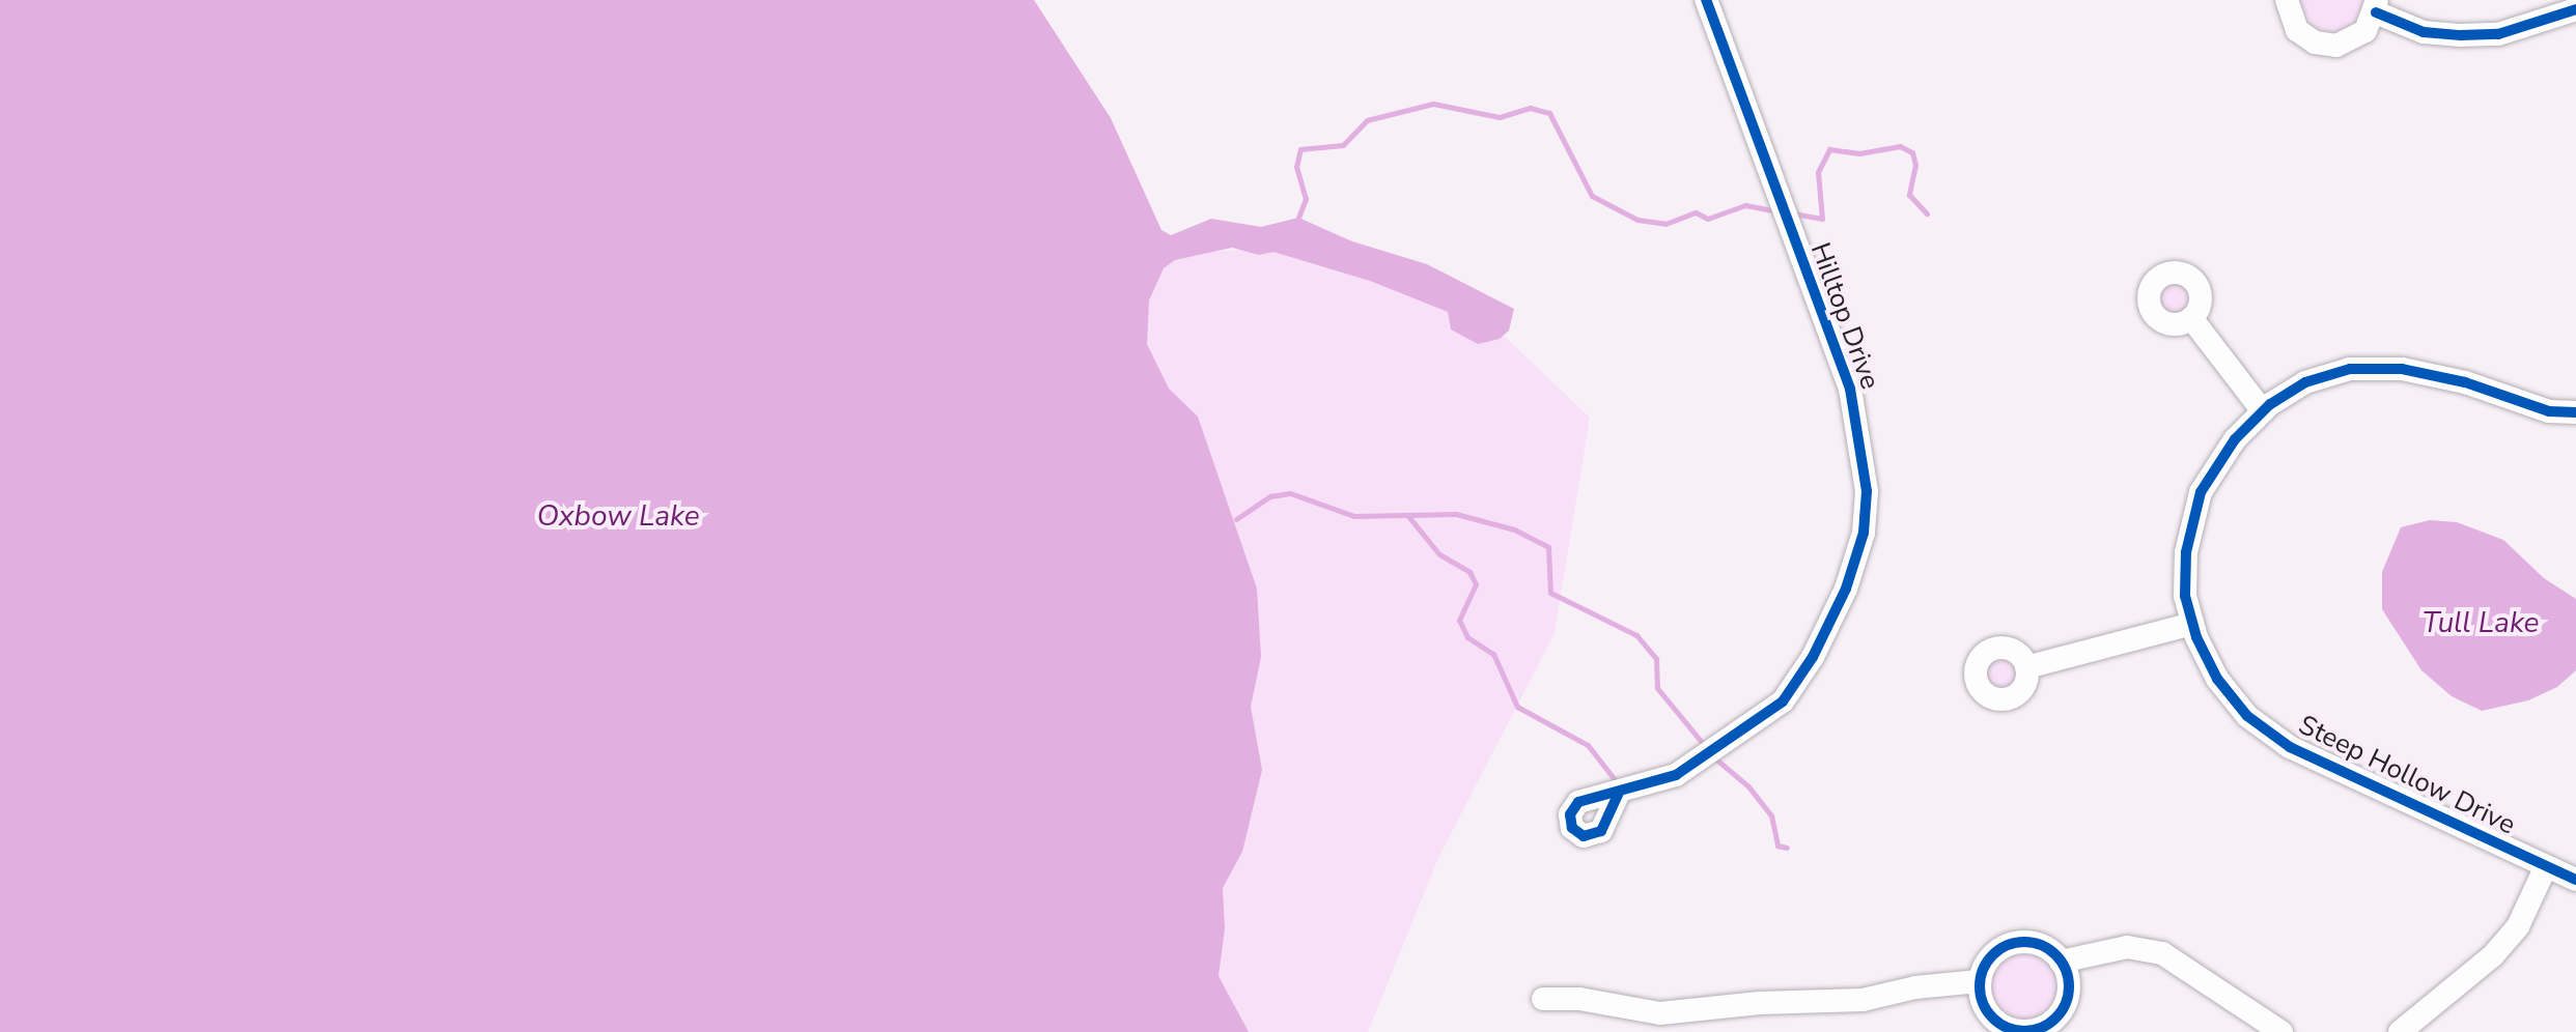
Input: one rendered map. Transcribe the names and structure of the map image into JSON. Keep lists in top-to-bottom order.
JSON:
{
  "streets": {
    "street": ["Hilltop Drive", "Steep Hollow Drive"]
  },
  "water": ["Oxbow Lake", "Tull Lake"]
}
